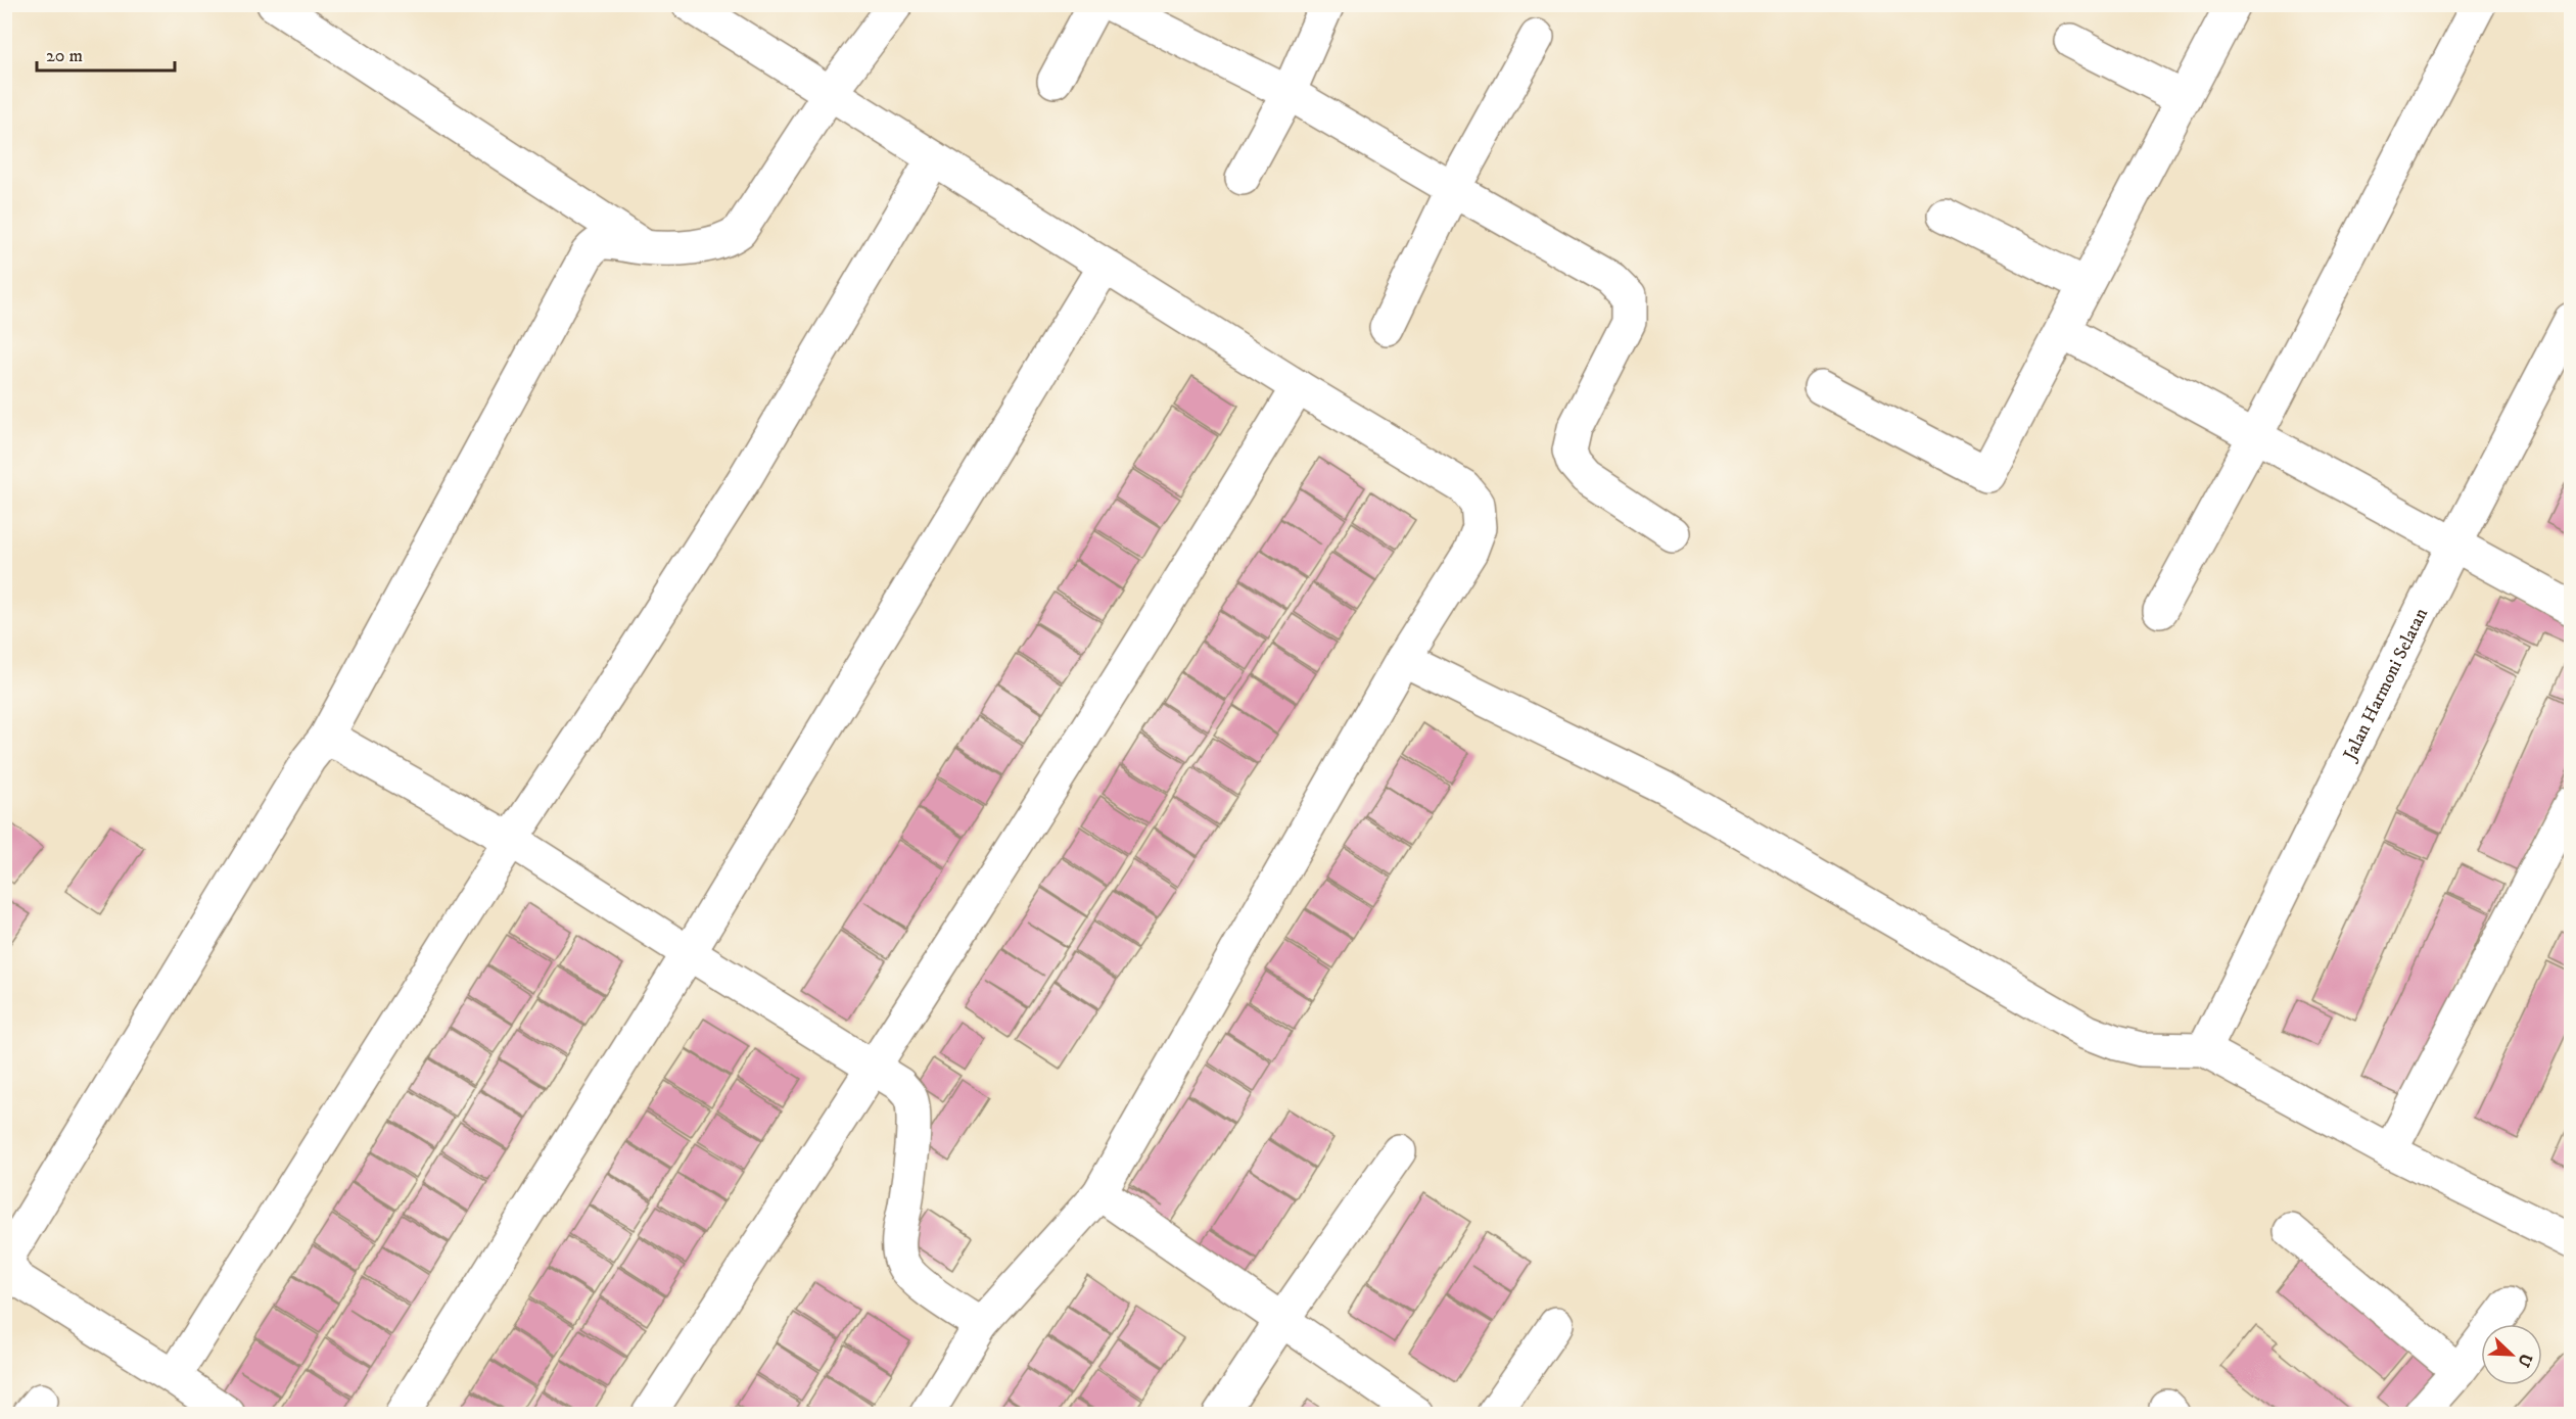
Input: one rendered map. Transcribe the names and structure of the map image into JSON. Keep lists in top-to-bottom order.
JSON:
{
  "streets": {
    "street": ["Jalan Harmoni Selatan"]
  },
  "scale_bar": "20 m",
  "north": "bottom right"
}
